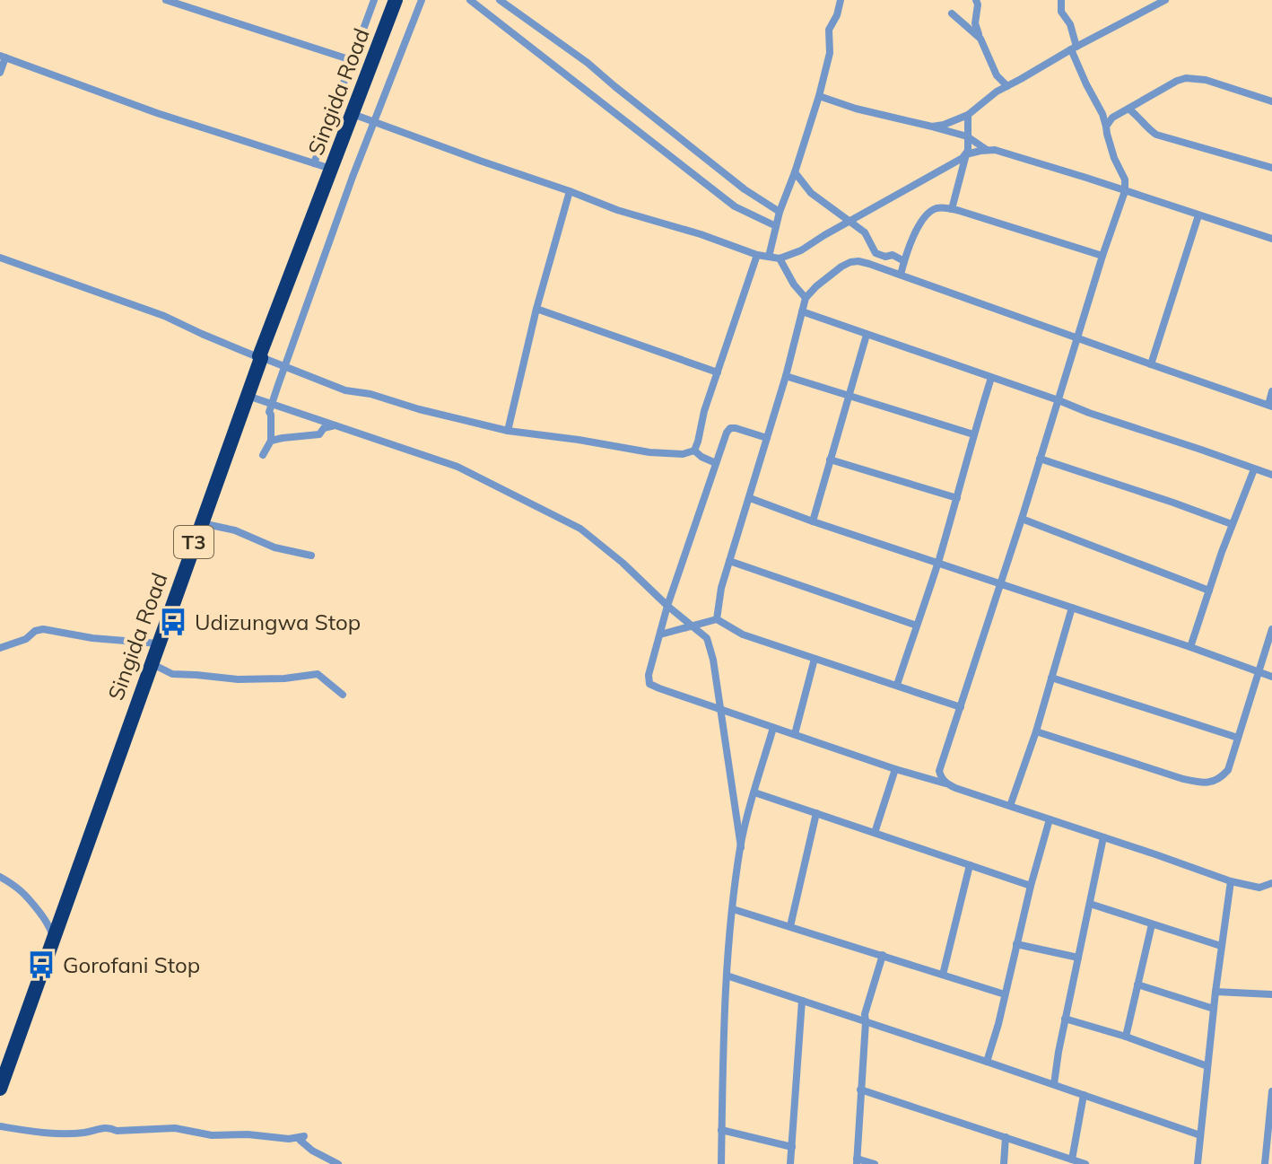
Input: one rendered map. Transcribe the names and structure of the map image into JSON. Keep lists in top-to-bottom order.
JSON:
{
  "streets": {
    "highway": ["Singida Road", "T3"]
  },
  "places": {
    "bus stop": ["Udizungwa Stop", "Gorofani Stop"]
  }
}
